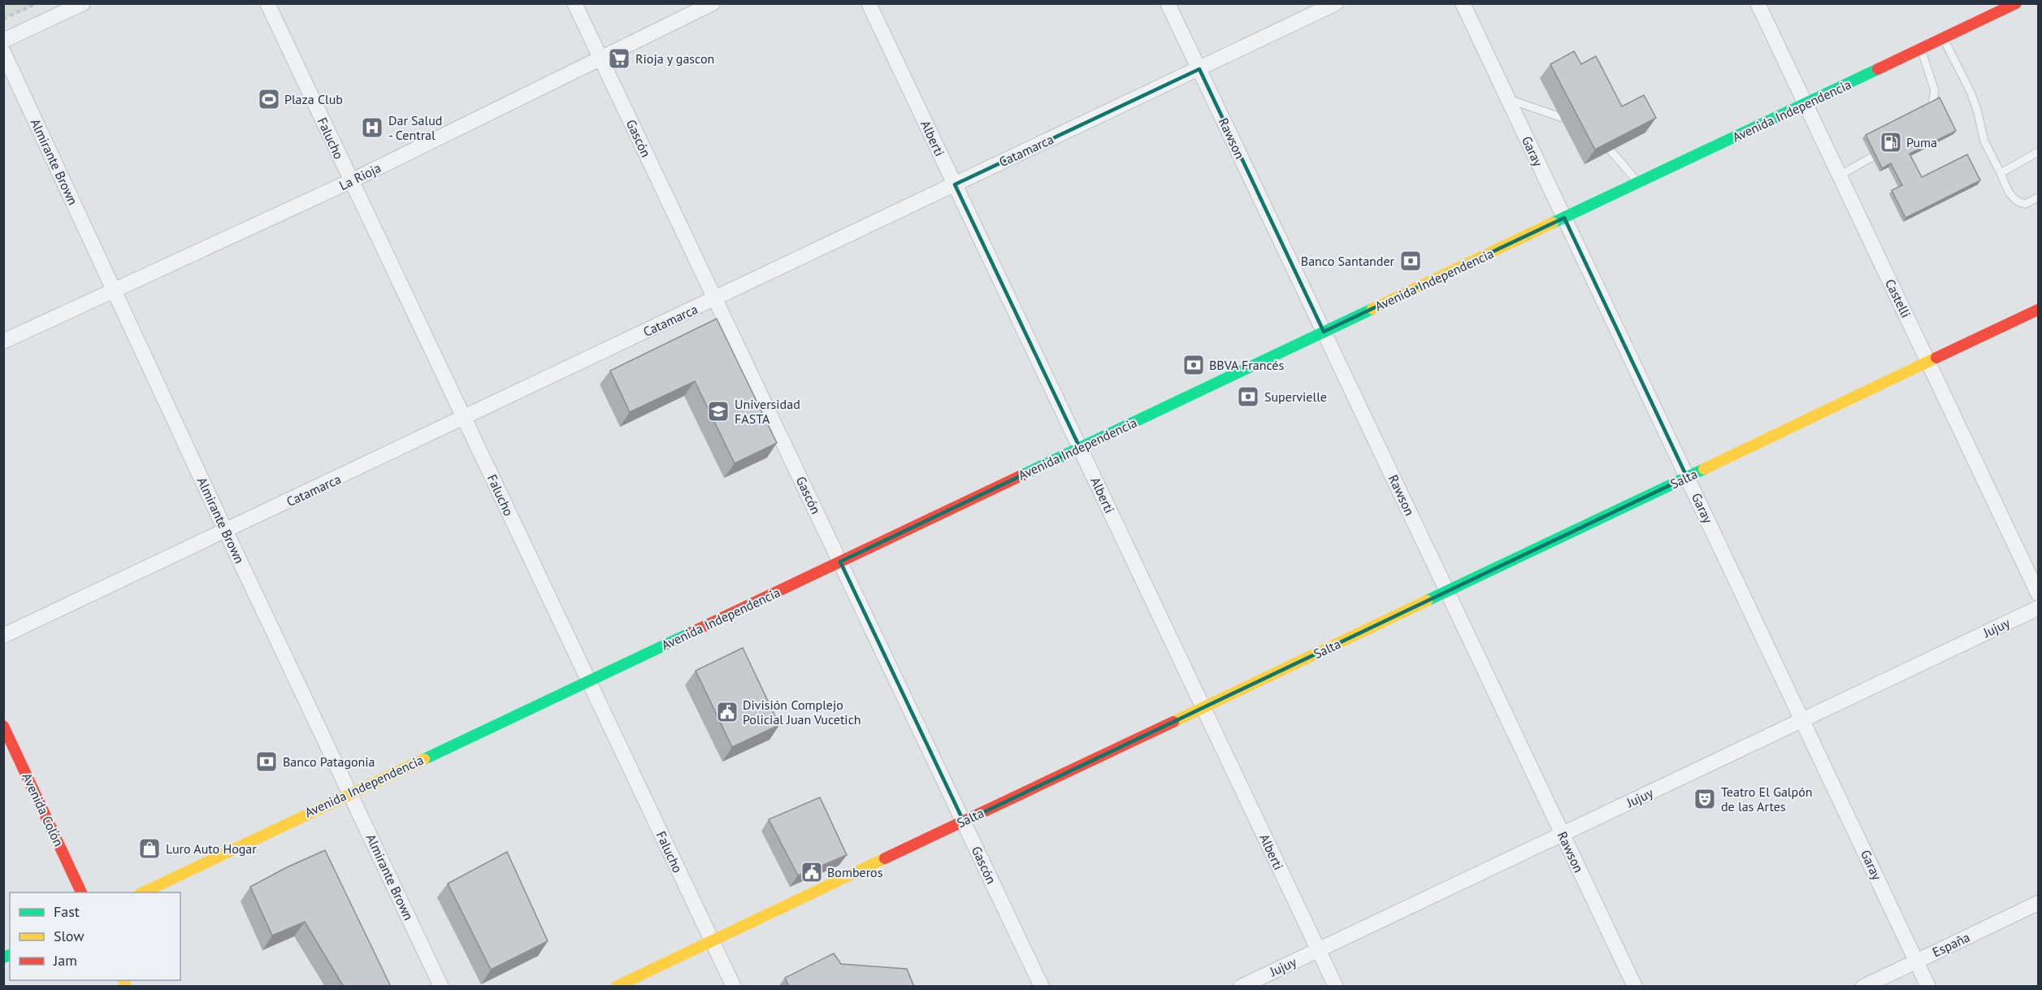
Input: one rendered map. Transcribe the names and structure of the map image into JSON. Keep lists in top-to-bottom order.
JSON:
{
  "streets": {
    "main road": ["Avenida Independencia", "Salta", "Avenida Colón"],
    "street": [
      "Falucho",
      "Gascón",
      "Alberti",
      "Rawson",
      "Catamarca",
      "Garay",
      "Almirante Brown",
      "La Rioja",
      "Castelli",
      "Jujuy",
      "España"
    ]
  },
  "crossings": [
    ["Avenida Independencia", "Falucho"],
    ["Avenida Independencia", "Gascón"],
    ["Avenida Independencia", "Alberti"],
    ["Avenida Independencia", "Rawson"],
    ["Avenida Independencia", "Garay"],
    ["Avenida Independencia", "Almirante Brown"],
    ["Avenida Independencia", "Castelli"],
    ["Falucho", "Catamarca"],
    ["Falucho", "La Rioja"],
    ["Falucho", "Salta"],
    ["Gascón", "Catamarca"],
    ["Gascón", "La Rioja"],
    ["Gascón", "Salta"],
    ["Alberti", "Catamarca"],
    ["Alberti", "Salta"],
    ["Alberti", "Jujuy"],
    ["Rawson", "Catamarca"],
    ["Rawson", "Salta"],
    ["Rawson", "Jujuy"],
    ["Catamarca", "Almirante Brown"],
    ["Garay", "Salta"],
    ["Garay", "Jujuy"],
    ["Garay", "España"],
    ["Almirante Brown", "La Rioja"],
    ["Castelli", "Salta"]
  ],
  "places": {
    "supermarket": ["Rioja y gascon"],
    "sports": ["Plaza Club"],
    "hospital": ["Dar Salud - Central"],
    "fuel station": ["Puma"],
    "bank": [
      "Banco Santander",
      "BBVA Francés",
      "Supervielle",
      "Banco Patagonia"
    ],
    "school or university": ["Universidad FASTA"],
    "public building": ["División Complejo Policial Juan Vucetich", "Bomberos"],
    "theatre": ["Teatro El Galpón de las Artes"],
    "shop": ["Luro Auto Hogar"]
  },
  "legend": ["Fast", "Slow", "Jam"]
}
